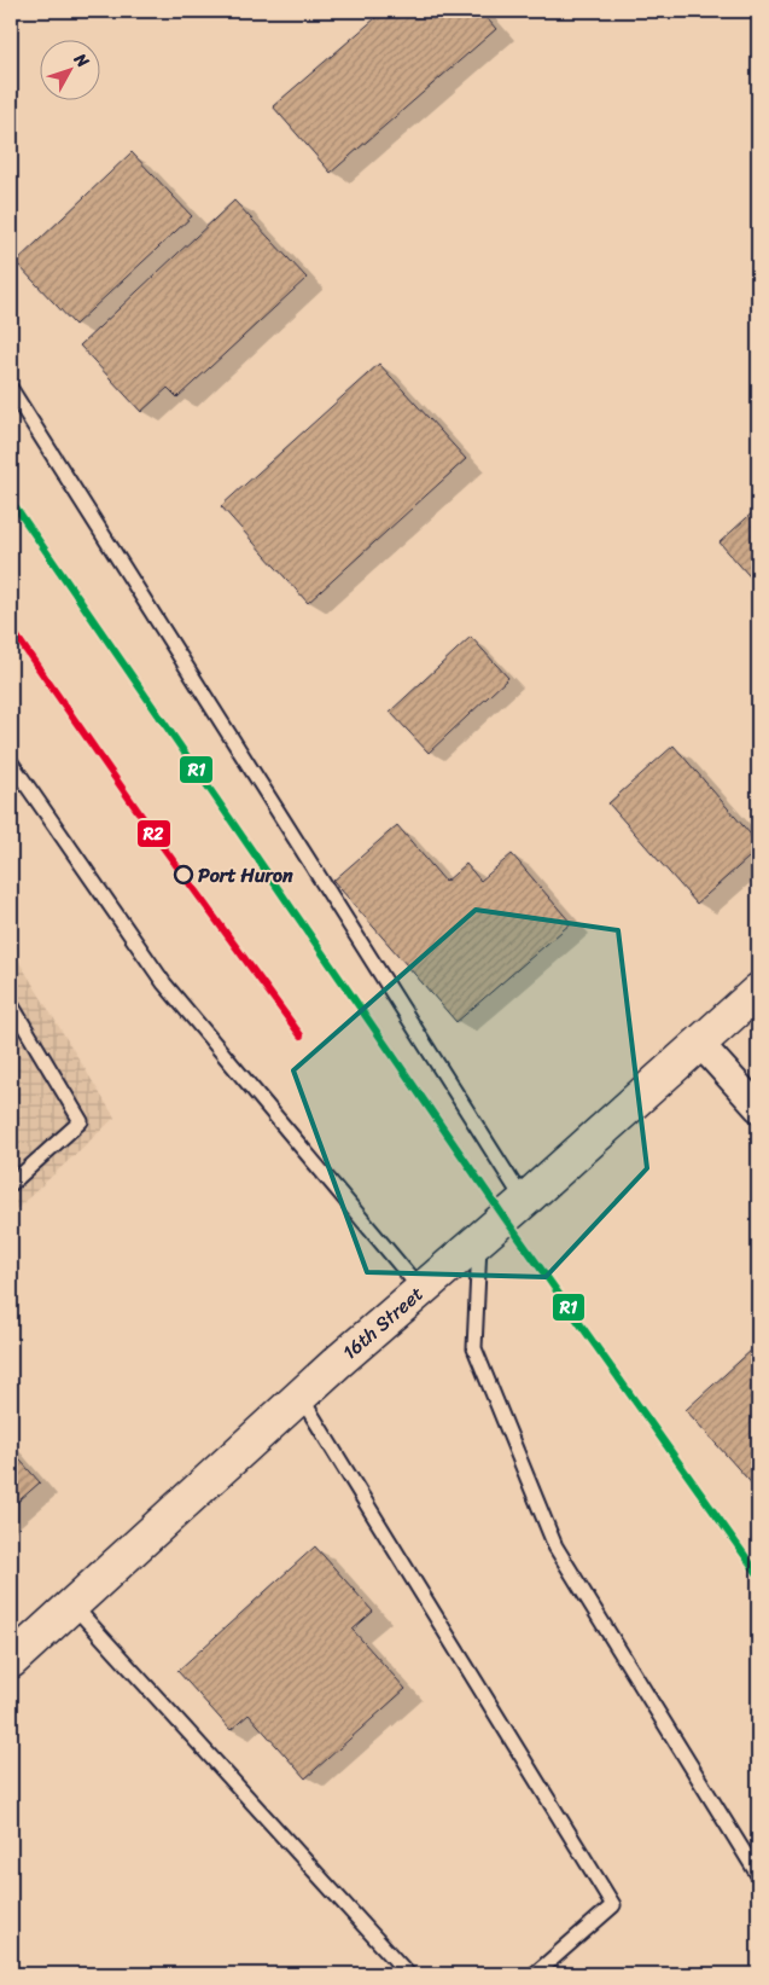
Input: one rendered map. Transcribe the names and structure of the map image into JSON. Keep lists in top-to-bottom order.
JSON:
{
  "streets": {
    "street": ["16th Street"]
  },
  "places": ["Port Huron"],
  "lines": ["transit line R1", "transit line R2"],
  "north": "top right"
}
